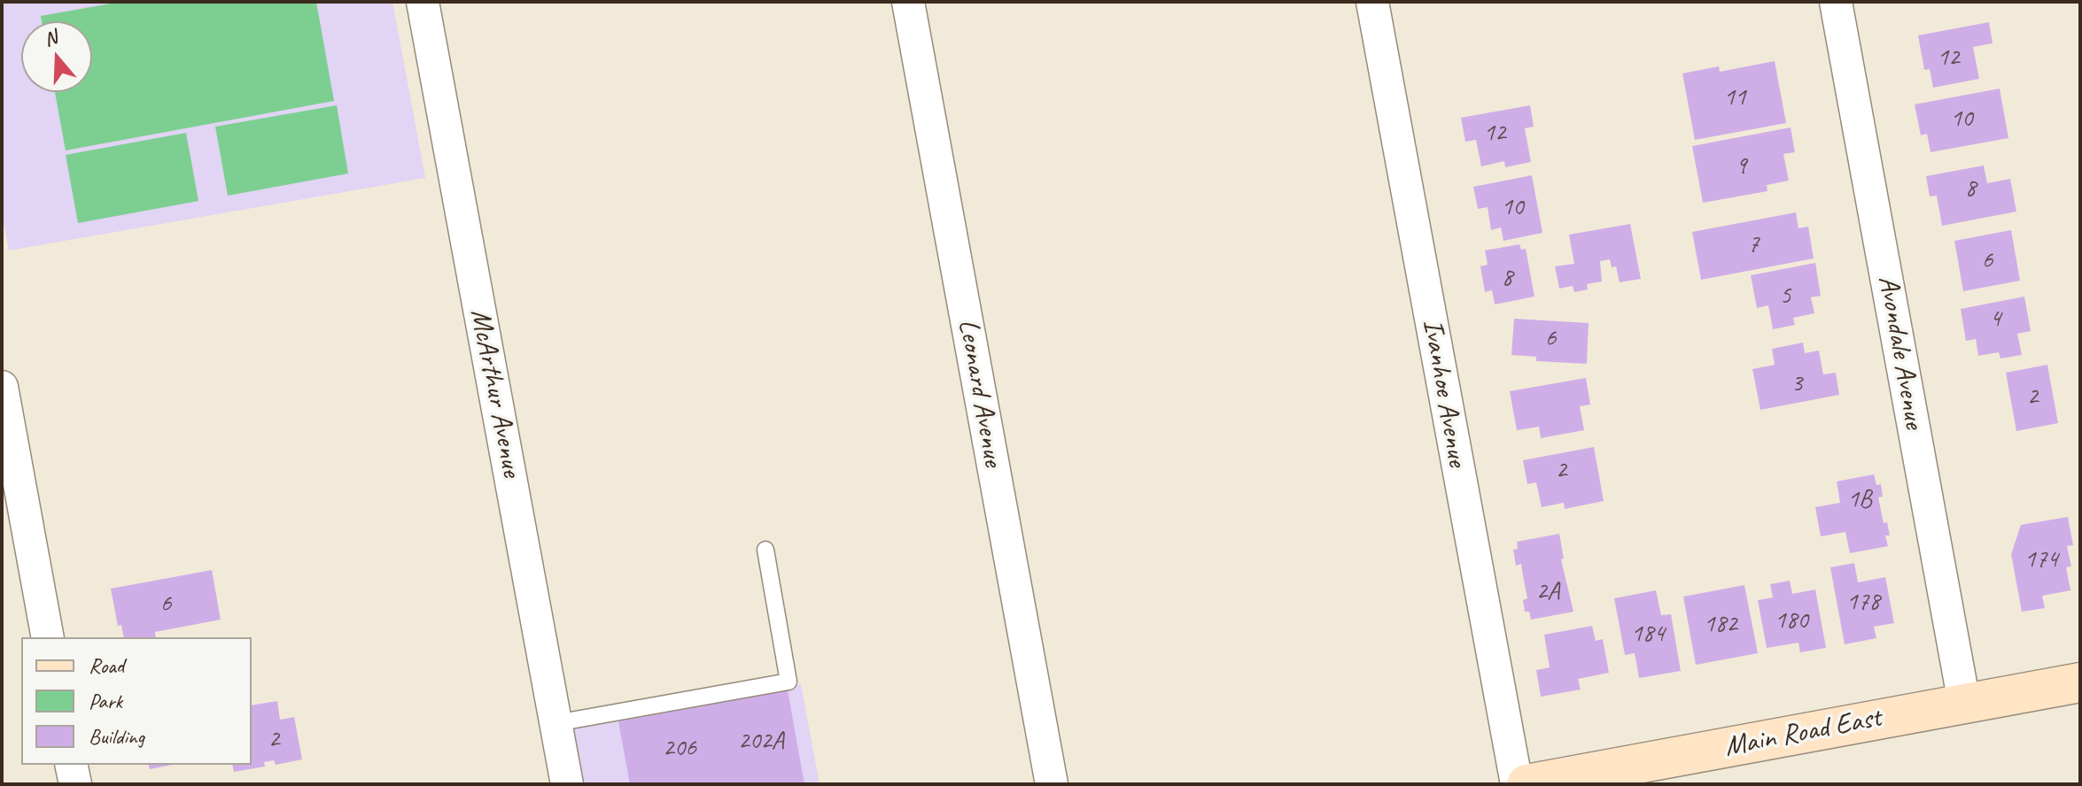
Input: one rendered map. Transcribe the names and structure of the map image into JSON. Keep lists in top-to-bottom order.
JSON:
{
  "streets": {
    "main road": ["Main Road East"],
    "street": [
      "Avondale Avenue",
      "McArthur Avenue",
      "Leonard Avenue",
      "Ivanhoe Avenue"
    ]
  },
  "crossings": [
    ["Avondale Avenue", "Main Road East"]
  ],
  "house_numbers": [
    "12",
    "11",
    "10",
    "12",
    "9",
    "8",
    "10",
    "7",
    "6",
    "8",
    "5",
    "4",
    "6",
    "3",
    "2",
    "2",
    "1B",
    "174",
    "2A",
    "178",
    "6",
    "180",
    "182",
    "184",
    "2",
    "202A",
    "206"
  ],
  "legend": ["Road", "Park", "Building"],
  "north": "top"
}
